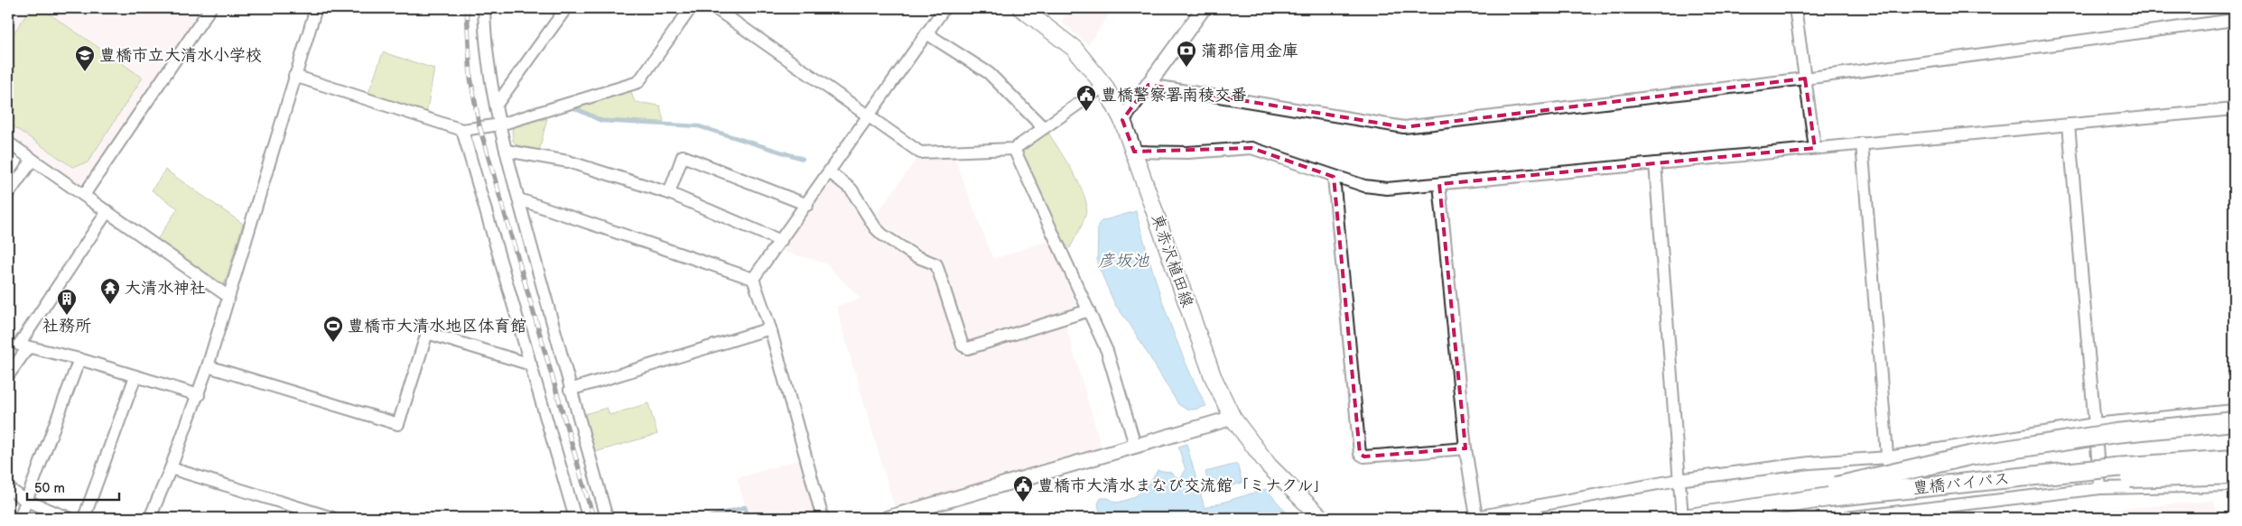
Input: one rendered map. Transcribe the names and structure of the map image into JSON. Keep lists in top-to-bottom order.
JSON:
{
  "streets": {
    "highway": ["豊橋バイパス"],
    "main road": ["東赤沢植田線"]
  },
  "water": ["彦坂池"],
  "places": {
    "bank": ["蒲郡信用金庫"],
    "school or university": ["豊橋市立大清水小学校"],
    "public building": ["豊橋警察署南稜交番", "豊橋市大清水まなび交流館「ミナクル」"],
    "temple": ["大清水神社"],
    "building": ["社務所"],
    "sports": ["豊橋市大清水地区体育館"]
  },
  "scale_bar": "50 m"
}
